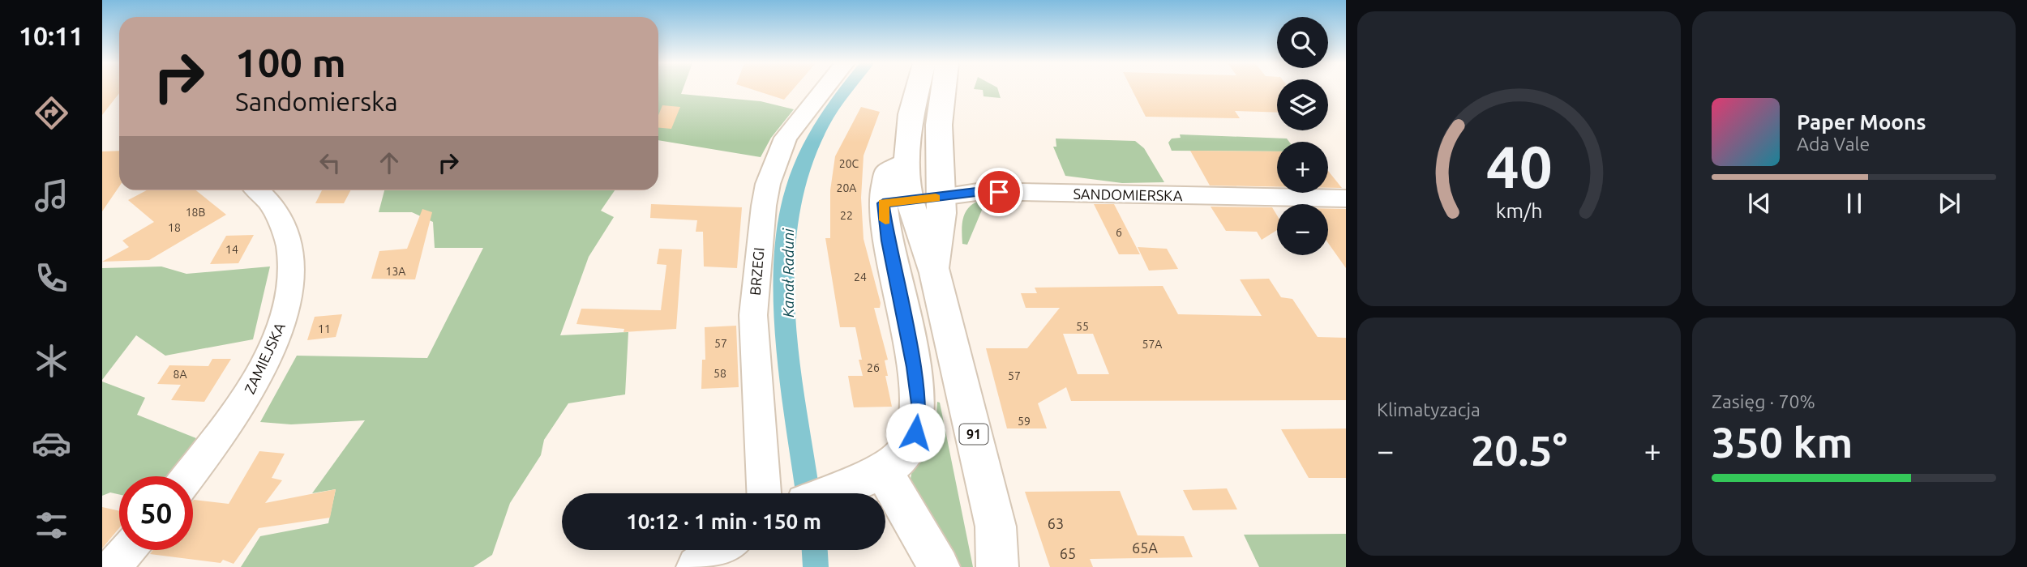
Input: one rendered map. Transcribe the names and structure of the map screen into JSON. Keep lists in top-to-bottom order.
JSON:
{
  "streets": {
    "main road": ["91"],
    "street": ["SANDOMIERSKA", "BRZEGI", "ZAMIEJSKA"]
  },
  "water": ["Kanał Raduni"],
  "house_numbers": [
    "20C",
    "20A",
    "18B",
    "22",
    "18",
    "6",
    "14",
    "13A",
    "24",
    "55",
    "11",
    "57",
    "57A",
    "26",
    "58",
    "8A",
    "57",
    "59",
    "63",
    "65A",
    "65"
  ],
  "page": {
    "tabs": "10:11",
    "map_buttons": ["+", "−"],
    "turn": ["100 m", "Sandomierska"],
    "song": ["Paper Moons", "Ada Vale"],
    "tile": [
      "Klimatyzacja",
      ["Zasięg · 70%", "350 km"]
    ],
    "heat": ["−", "20.5°", "+"],
    "limit": "50",
    "trip": "10:12 · 1 min · 150 m",
    "gauge": ["40", "km/h"]
  }
}
